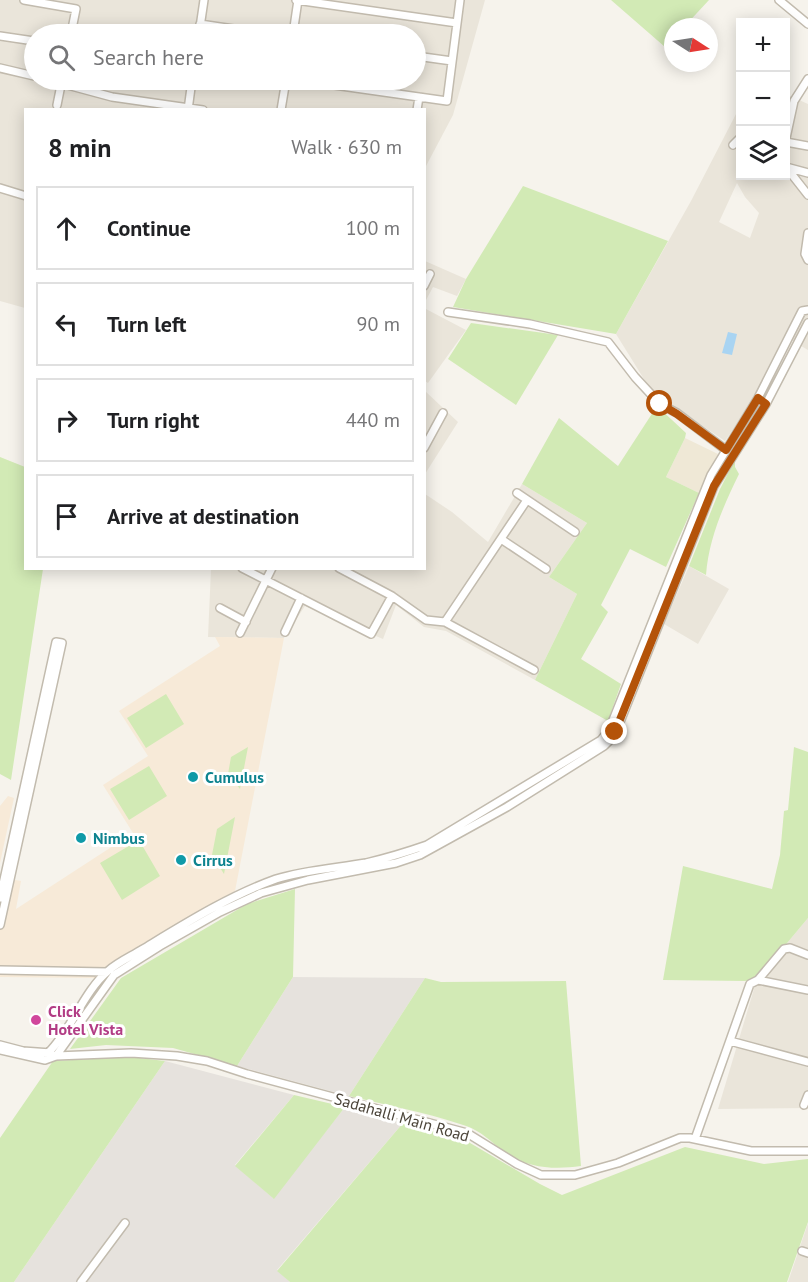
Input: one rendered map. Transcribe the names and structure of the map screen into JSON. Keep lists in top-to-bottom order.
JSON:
{
  "streets": {
    "street": ["Sadahalli Main Road"]
  },
  "places": [
    "Cumulus",
    "Nimbus",
    "Cirrus",
    "Click Hotel Vista"
  ],
  "north": "right",
  "page": {
    "map_buttons": ["+", "−"],
    "search": "Search here",
    "heading": ["8 min", "Walk · 630 m"],
    "list": [
      ["Continue", "100 m"],
      ["Turn left", "90 m"],
      ["Turn right", "440 m"],
      "Arrive at destination"
    ]
  }
}
